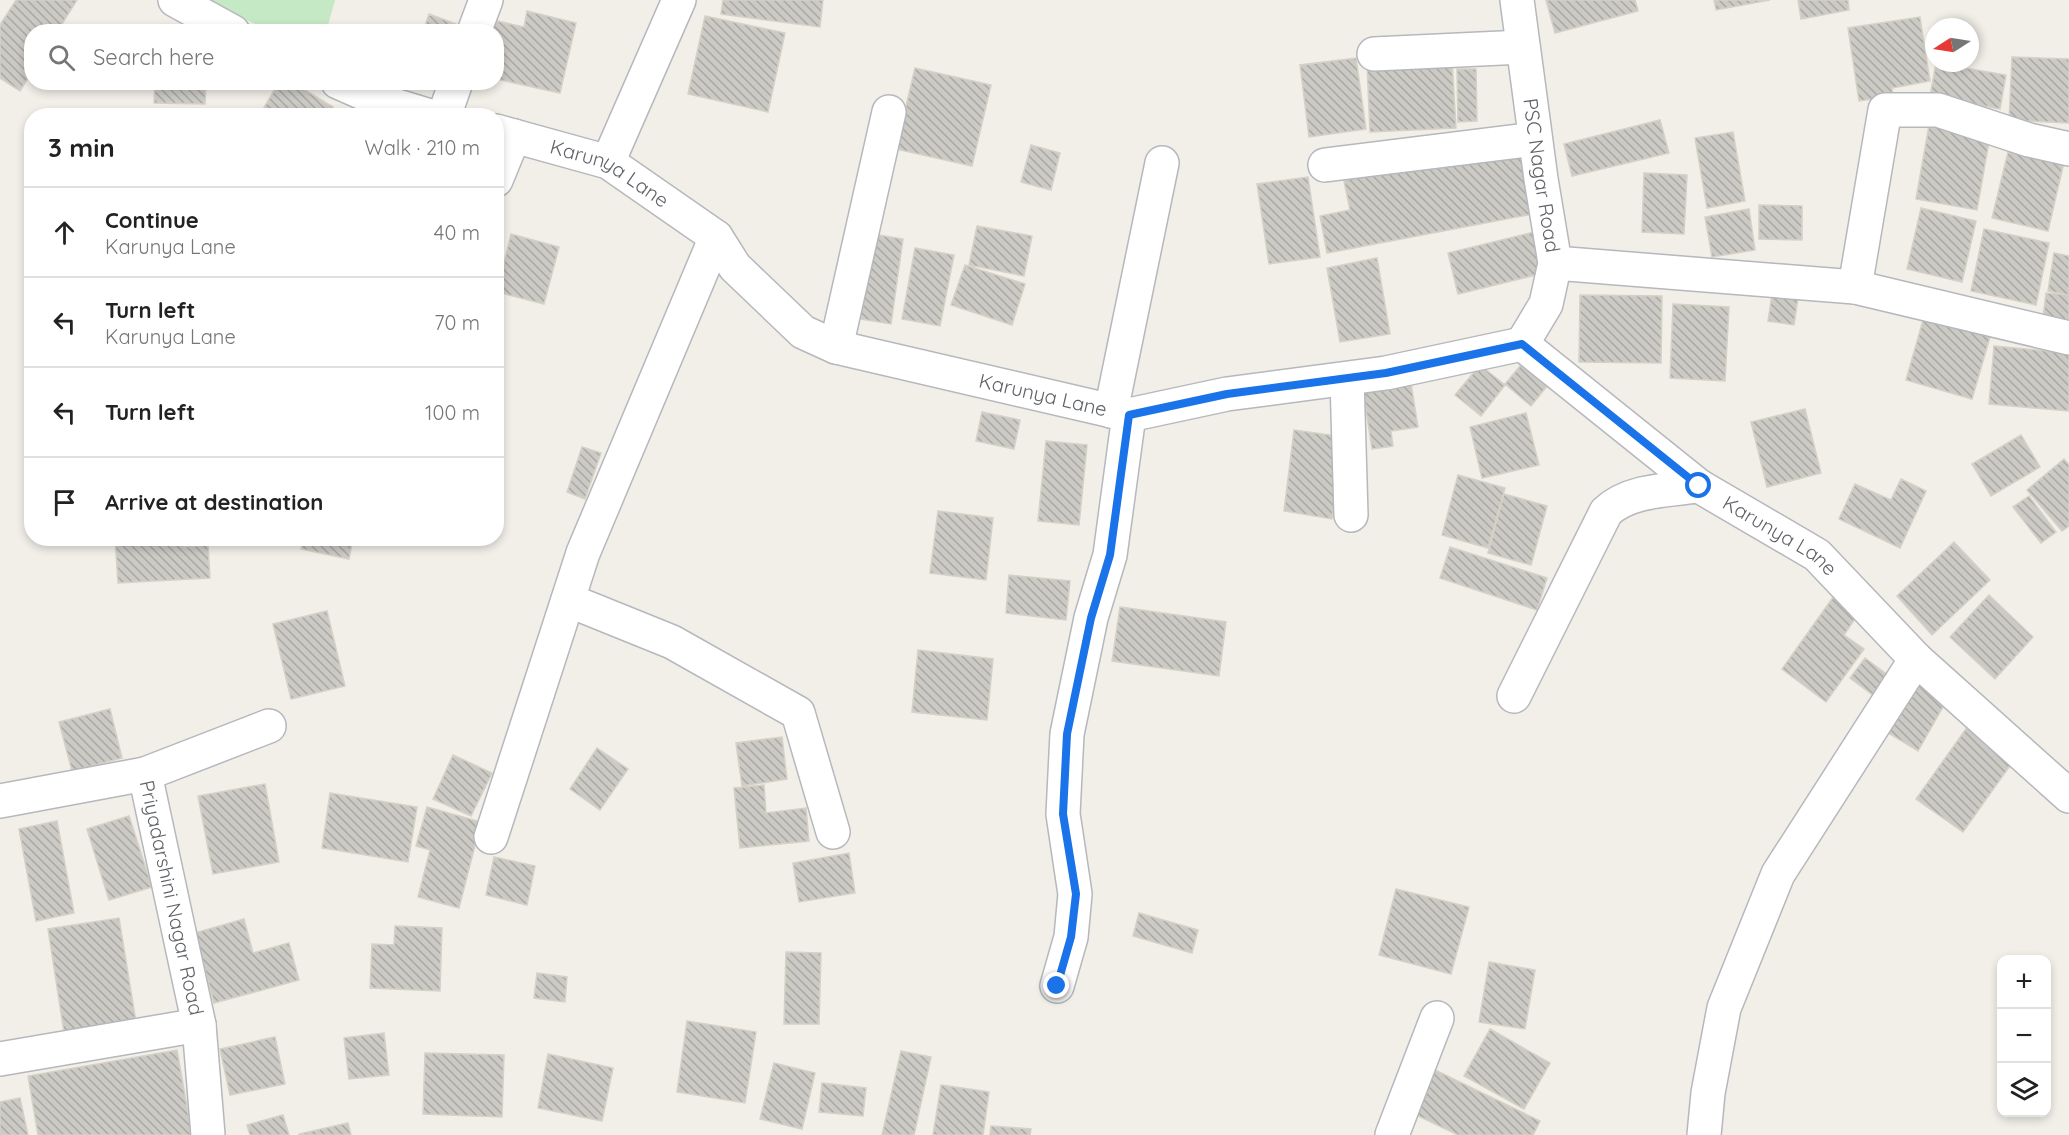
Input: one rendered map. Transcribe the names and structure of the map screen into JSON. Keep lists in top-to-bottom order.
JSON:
{
  "streets": {
    "street": ["Karunya Lane", "PSC Nagar Road", "Priyadarshini Nagar Road"]
  },
  "crossings": [
    ["Karunya Lane", "PSC Nagar Road"]
  ],
  "north": "left",
  "page": {
    "search": "Search here",
    "heading": ["3 min", "Walk · 210 m"],
    "list": [
      ["Continue", "Karunya Lane", "40 m"],
      ["Turn left", "Karunya Lane", "70 m"],
      ["Turn left", "100 m"],
      "Arrive at destination"
    ],
    "map_buttons": ["+", "−"]
  }
}
